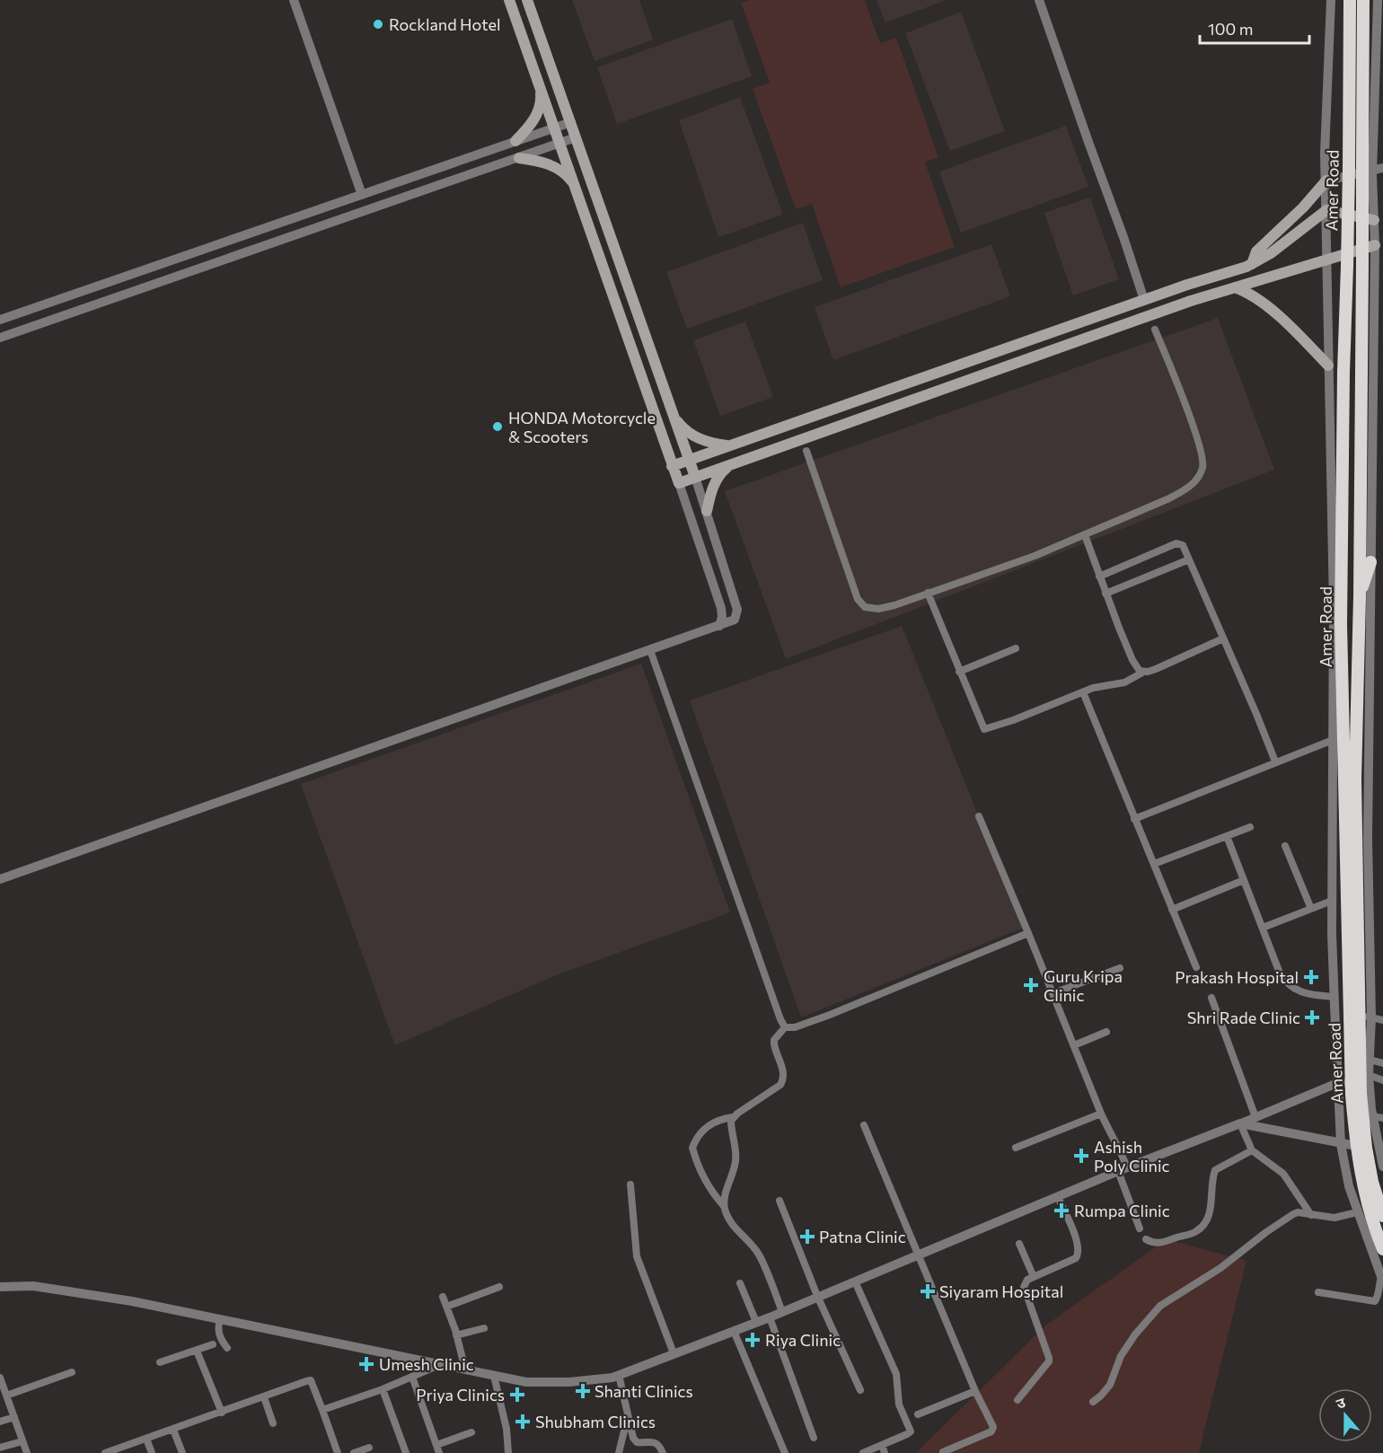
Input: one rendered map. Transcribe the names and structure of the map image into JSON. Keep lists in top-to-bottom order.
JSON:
{
  "streets": {
    "highway": ["Amer Road"]
  },
  "places": {
    "other": ["Rockland Hotel", "HONDA Motorcycle & Scooters"],
    "health": [
      "Prakash Hospital",
      "Guru Kripa Clinic",
      "Shri Rade Clinic",
      "Ashish Poly Clinic",
      "Rumpa Clinic",
      "Patna Clinic",
      "Siyaram Hospital",
      "Riya Clinic",
      "Umesh Clinic",
      "Shanti Clinics",
      "Priya Clinics",
      "Shubham Clinics"
    ]
  },
  "scale_bar": "100 m",
  "north": "top"
}
